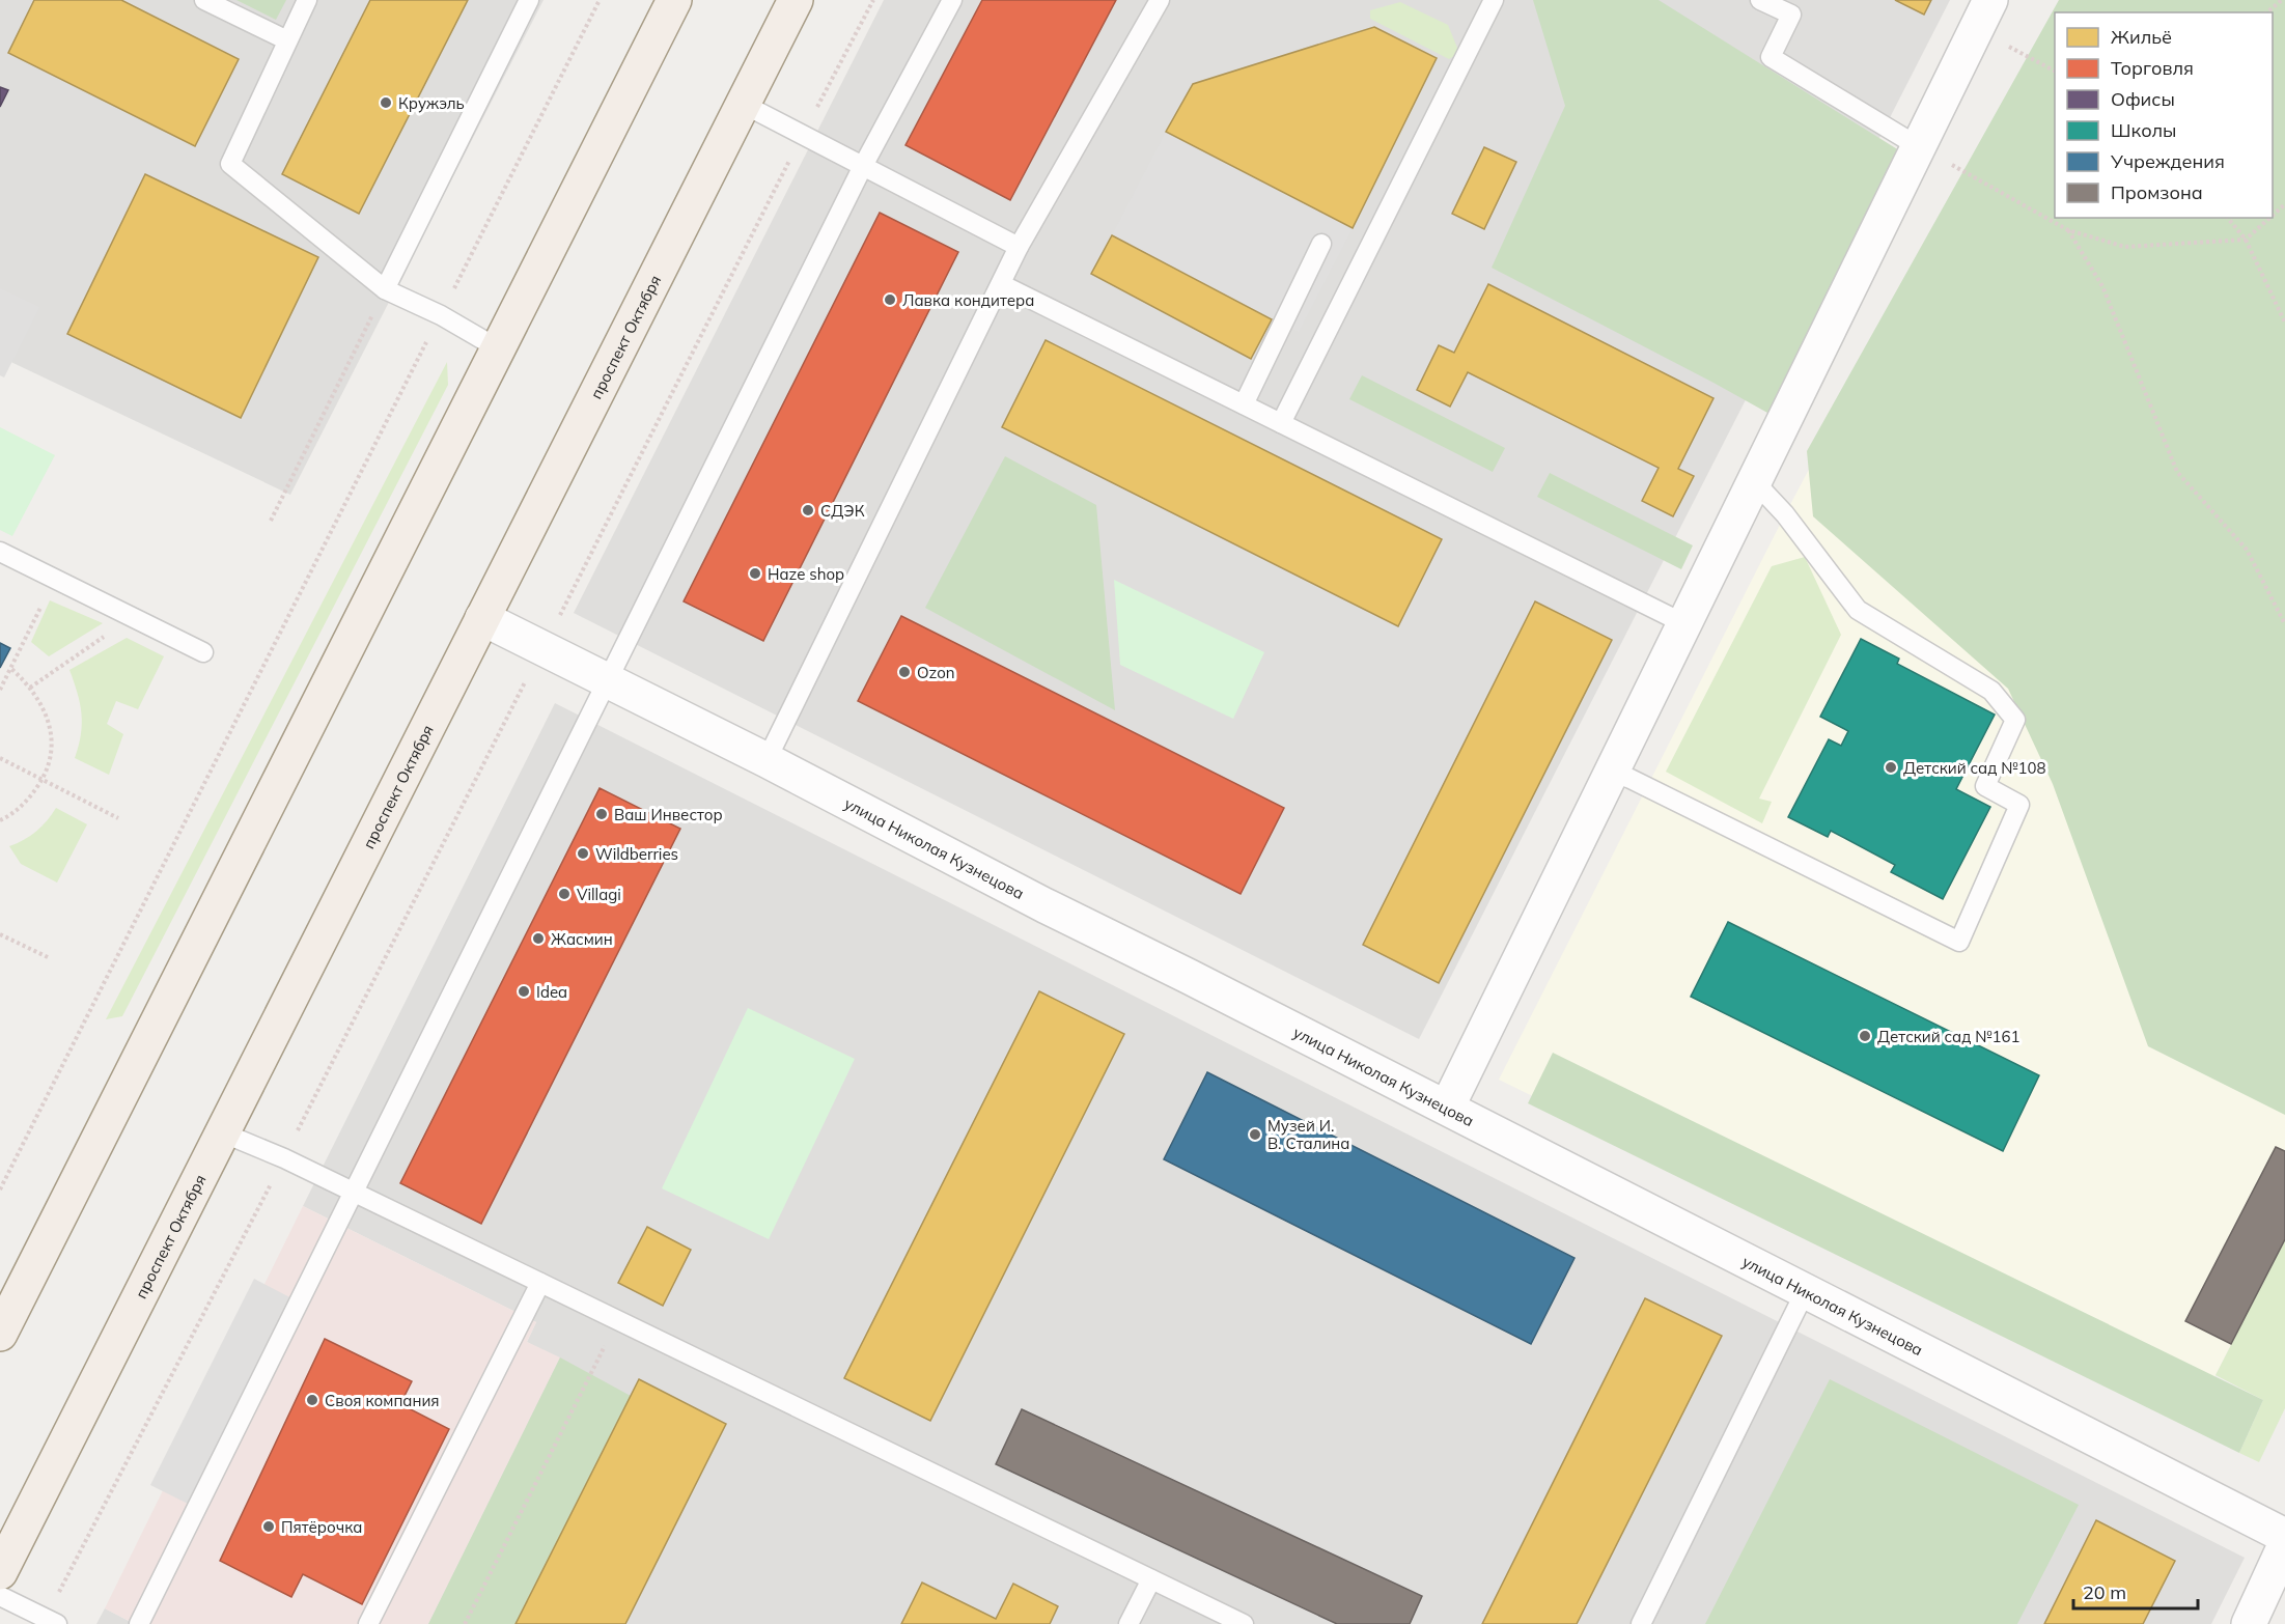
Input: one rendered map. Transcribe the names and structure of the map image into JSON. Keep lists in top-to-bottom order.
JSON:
{
  "streets": {
    "main road": ["проспект Октября"],
    "street": ["улица Николая Кузнецова"]
  },
  "crossings": [
    ["проспект Октября", "улица Николая Кузнецова"]
  ],
  "places": [
    "Кружэль",
    "Лавка кондитера",
    "СДЭК",
    "Haze shop",
    "Ozon",
    "Детский сад №108",
    "Ваш Инвестор",
    "Wildberries",
    "Villagi",
    "Жасмин",
    "Idea",
    "Детский сад №161",
    "Музей И. В. Сталина",
    "Своя компания",
    "Пятёрочка"
  ],
  "legend": [
    "Жильё",
    "Торговля",
    "Офисы",
    "Школы",
    "Учреждения",
    "Промзона"
  ],
  "scale_bar": "20 m"
}
